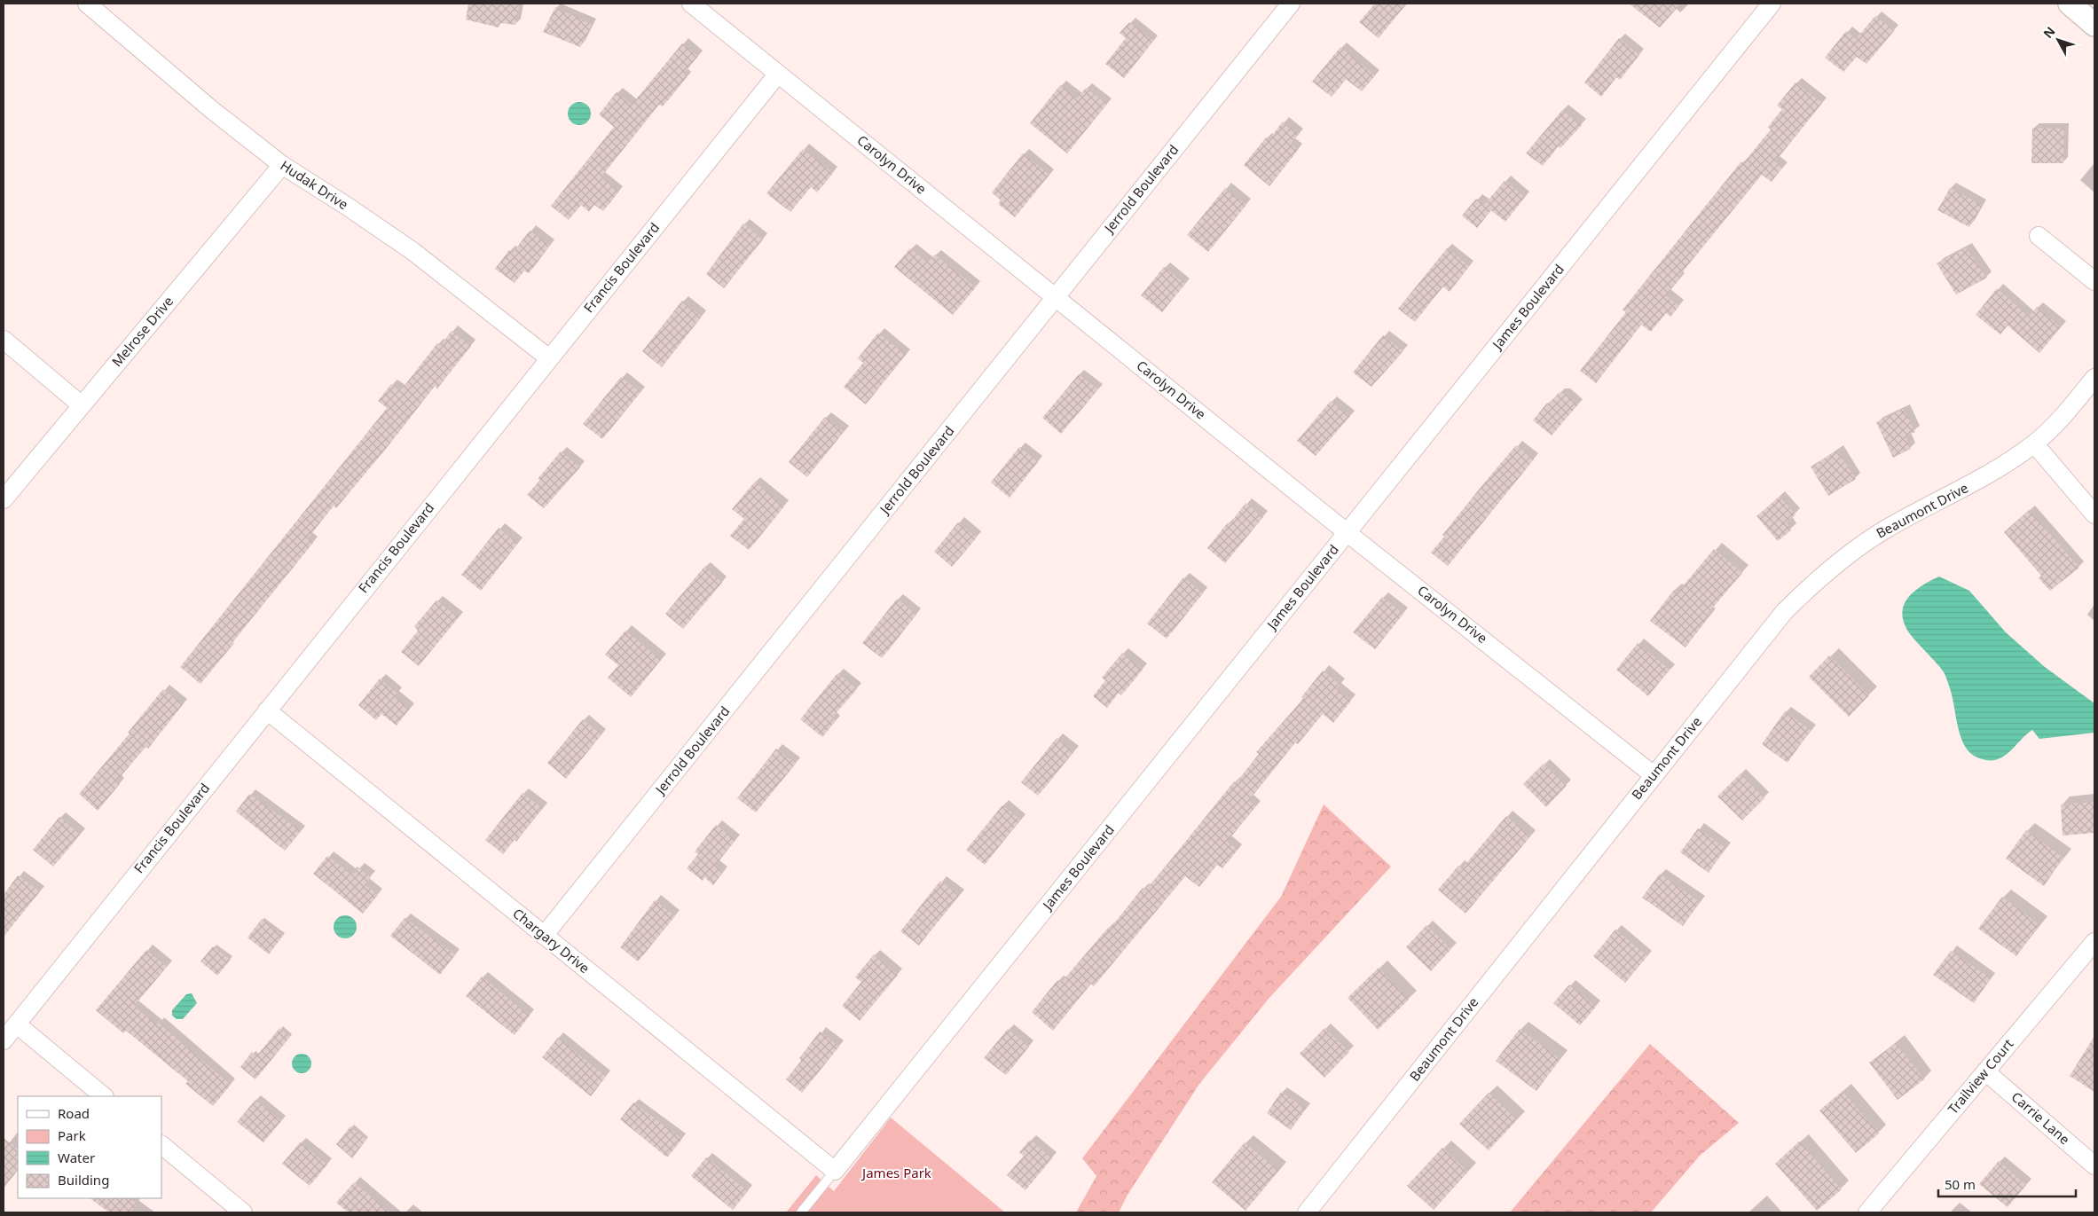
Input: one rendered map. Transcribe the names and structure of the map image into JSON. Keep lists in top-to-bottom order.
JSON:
{
  "streets": {
    "street": [
      "Carolyn Drive",
      "Hudak Drive",
      "Jerrold Boulevard",
      "Francis Boulevard",
      "James Boulevard",
      "Melrose Drive",
      "Beaumont Drive",
      "Chargary Drive",
      "Trailview Court",
      "Carrie Lane"
    ]
  },
  "crossings": [
    ["Carolyn Drive", "Jerrold Boulevard"],
    ["Carolyn Drive", "Francis Boulevard"],
    ["Carolyn Drive", "James Boulevard"],
    ["Carolyn Drive", "Beaumont Drive"],
    ["Hudak Drive", "Francis Boulevard"],
    ["Hudak Drive", "Melrose Drive"],
    ["Jerrold Boulevard", "Chargary Drive"],
    ["Francis Boulevard", "Chargary Drive"],
    ["James Boulevard", "Chargary Drive"],
    ["Trailview Court", "Carrie Lane"]
  ],
  "parks": ["James Park"],
  "legend": [
    "Road",
    "Park",
    "Water",
    "Building"
  ],
  "scale_bar": "50 m",
  "north": "top left"
}
